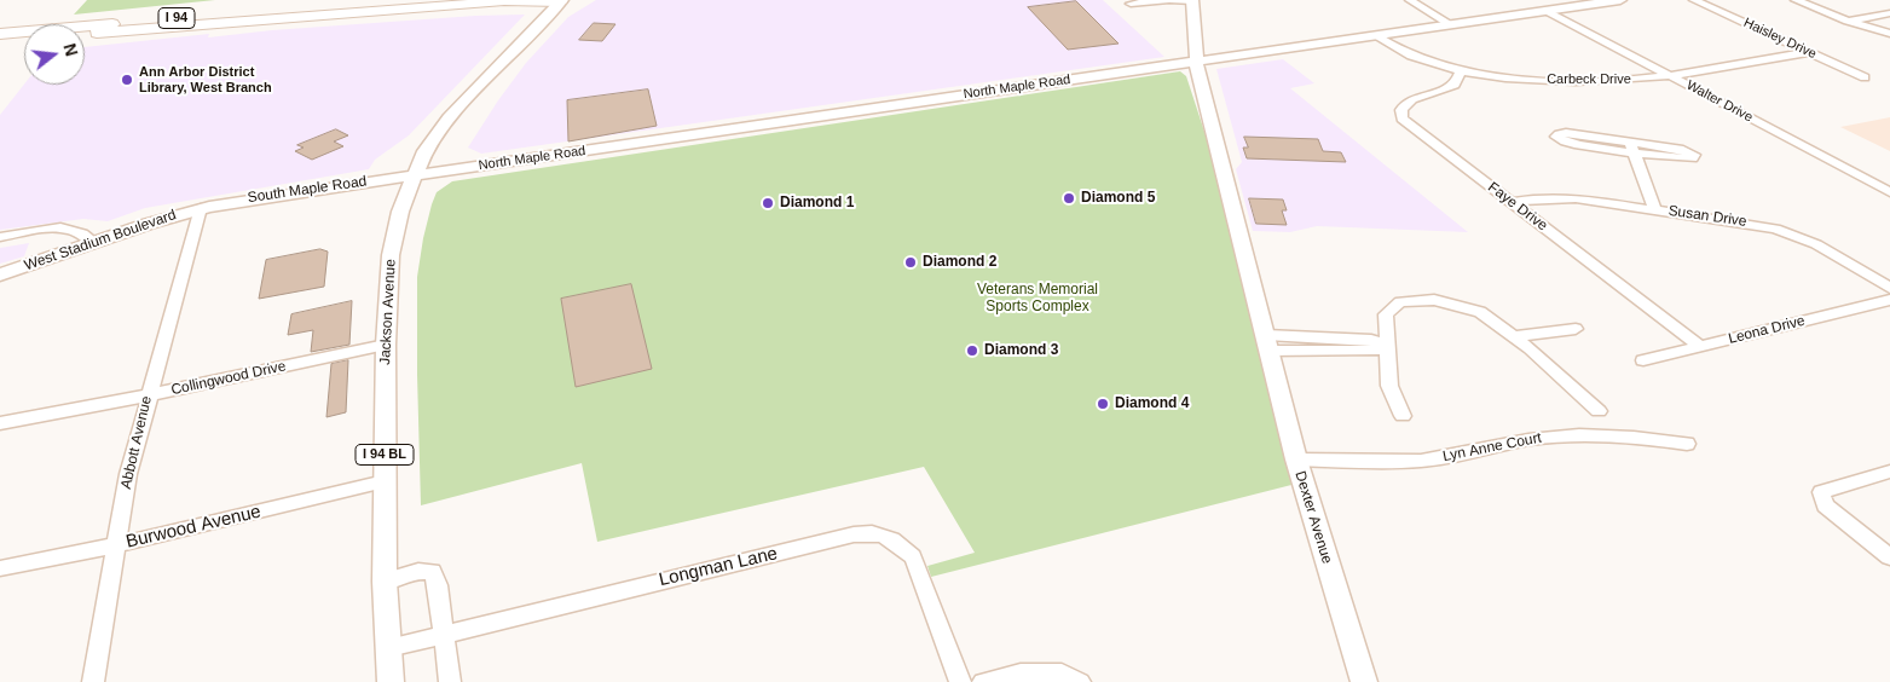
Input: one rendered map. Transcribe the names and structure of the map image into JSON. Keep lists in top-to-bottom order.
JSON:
{
  "streets": {
    "highway": ["I 94"],
    "main road": [
      "North Maple Road",
      "South Maple Road",
      "West Stadium Boulevard",
      "Jackson Avenue",
      "I 94 BL",
      "Dexter Avenue"
    ],
    "street": [
      "Haisley Drive",
      "Carbeck Drive",
      "Walter Drive",
      "Faye Drive",
      "Susan Drive",
      "Leona Drive",
      "Collingwood Drive",
      "Abbott Avenue",
      "Lyn Anne Court",
      "Burwood Avenue",
      "Longman Lane"
    ]
  },
  "crossings": [
    ["Haisley Drive", "Carbeck Drive"],
    ["Carbeck Drive", "North Maple Road"],
    ["Carbeck Drive", "Walter Drive"],
    ["Carbeck Drive", "Faye Drive"],
    ["North Maple Road", "Walter Drive"],
    ["North Maple Road", "South Maple Road"],
    ["North Maple Road", "Jackson Avenue"],
    ["North Maple Road", "Dexter Avenue"],
    ["South Maple Road", "West Stadium Boulevard"],
    ["South Maple Road", "Jackson Avenue"],
    ["South Maple Road", "Abbott Avenue"],
    ["Faye Drive", "Susan Drive"],
    ["Faye Drive", "Leona Drive"],
    ["West Stadium Boulevard", "Abbott Avenue"],
    ["Jackson Avenue", "Collingwood Drive"],
    ["Jackson Avenue", "Burwood Avenue"],
    ["Jackson Avenue", "Longman Lane"],
    ["Collingwood Drive", "Abbott Avenue"],
    ["Abbott Avenue", "Burwood Avenue"],
    ["Lyn Anne Court", "Dexter Avenue"]
  ],
  "parks": ["Veterans Memorial Sports Complex"],
  "places": [
    "Ann Arbor District Library, West Branch",
    "Diamond 5",
    "Diamond 1",
    "Diamond 2",
    "Diamond 3",
    "Diamond 4"
  ],
  "north": "right"
}
